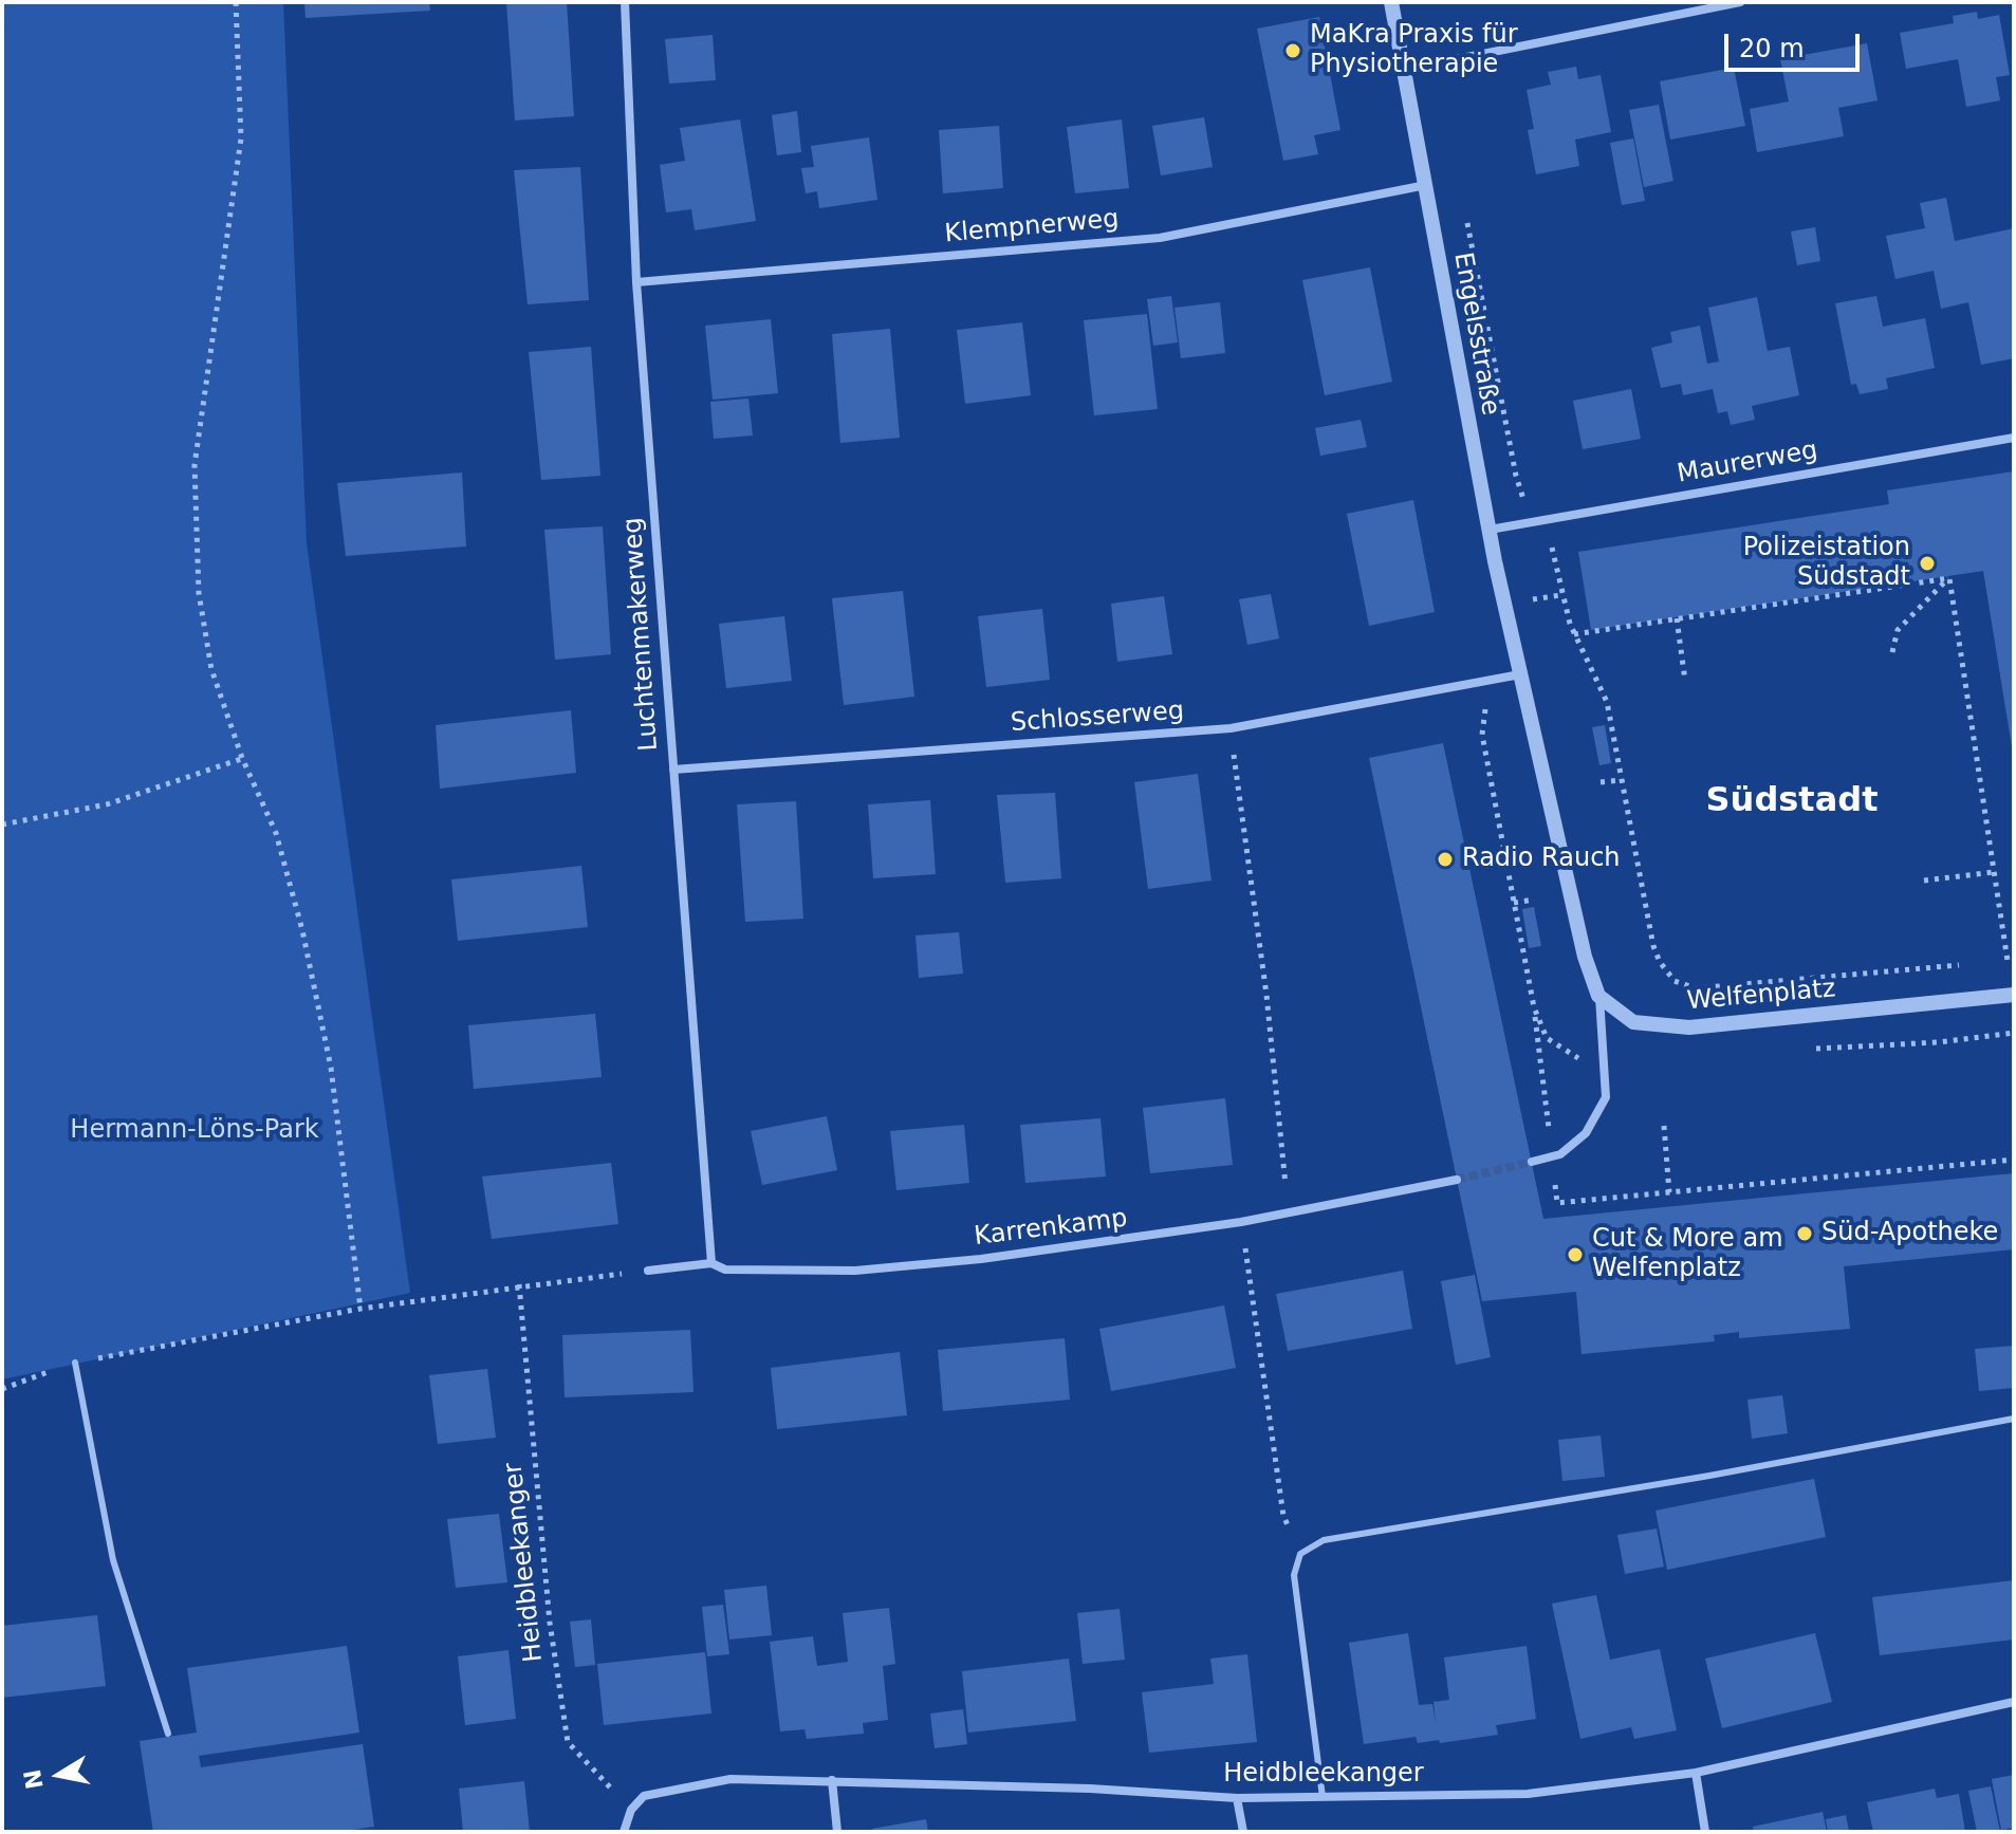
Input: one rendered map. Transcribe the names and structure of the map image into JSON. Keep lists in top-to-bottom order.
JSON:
{
  "streets": {
    "street": [
      "Klempnerweg",
      "Engelsstraße",
      "Maurerweg",
      "Luchtenmakerweg",
      "Schlosserweg",
      "Welfenplatz",
      "Karrenkamp",
      "Heidbleekanger"
    ]
  },
  "crossings": [
    ["Klempnerweg", "Engelsstraße"],
    ["Klempnerweg", "Luchtenmakerweg"],
    ["Engelsstraße", "Maurerweg"],
    ["Engelsstraße", "Schlosserweg"],
    ["Luchtenmakerweg", "Schlosserweg"],
    ["Luchtenmakerweg", "Karrenkamp"]
  ],
  "districts": ["Südstadt"],
  "parks": ["Hermann-Löns-Park"],
  "places": [
    "MaKra Praxis für Physiotherapie",
    "Polizeistation Südstadt",
    "Radio Rauch",
    "Süd-Apotheke",
    "Cut & More am Welfenplatz"
  ],
  "scale_bar": "20 m",
  "north": "left"
}
